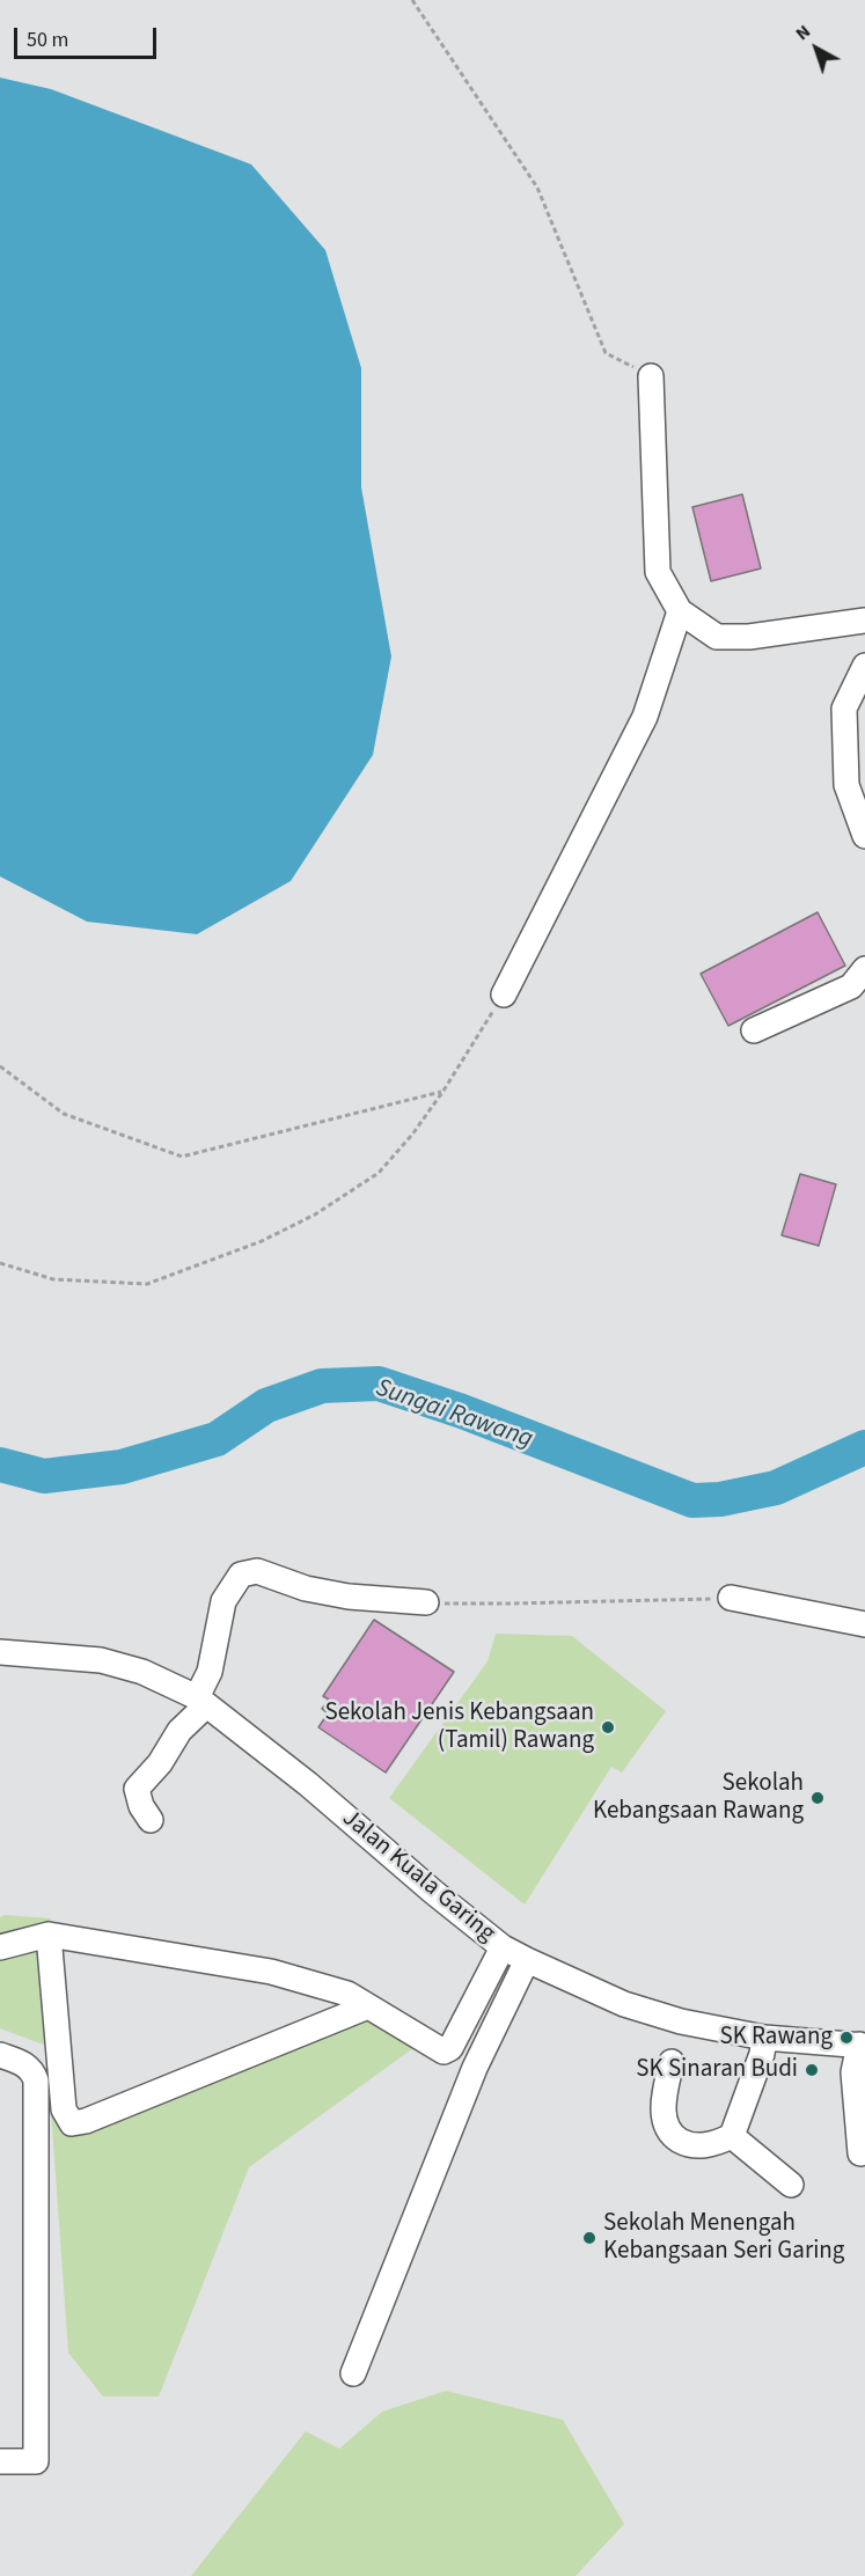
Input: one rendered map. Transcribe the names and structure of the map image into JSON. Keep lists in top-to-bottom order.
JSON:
{
  "streets": {
    "street": ["Jalan Kuala Garing"]
  },
  "water": ["Sungai Rawang"],
  "places": [
    "Sekolah Jenis Kebangsaan (Tamil) Rawang",
    "Sekolah Kebangsaan Rawang",
    "SK Rawang",
    "SK Sinaran Budi",
    "Sekolah Menengah Kebangsaan Seri Garing"
  ],
  "scale_bar": "50 m",
  "north": "top left"
}
